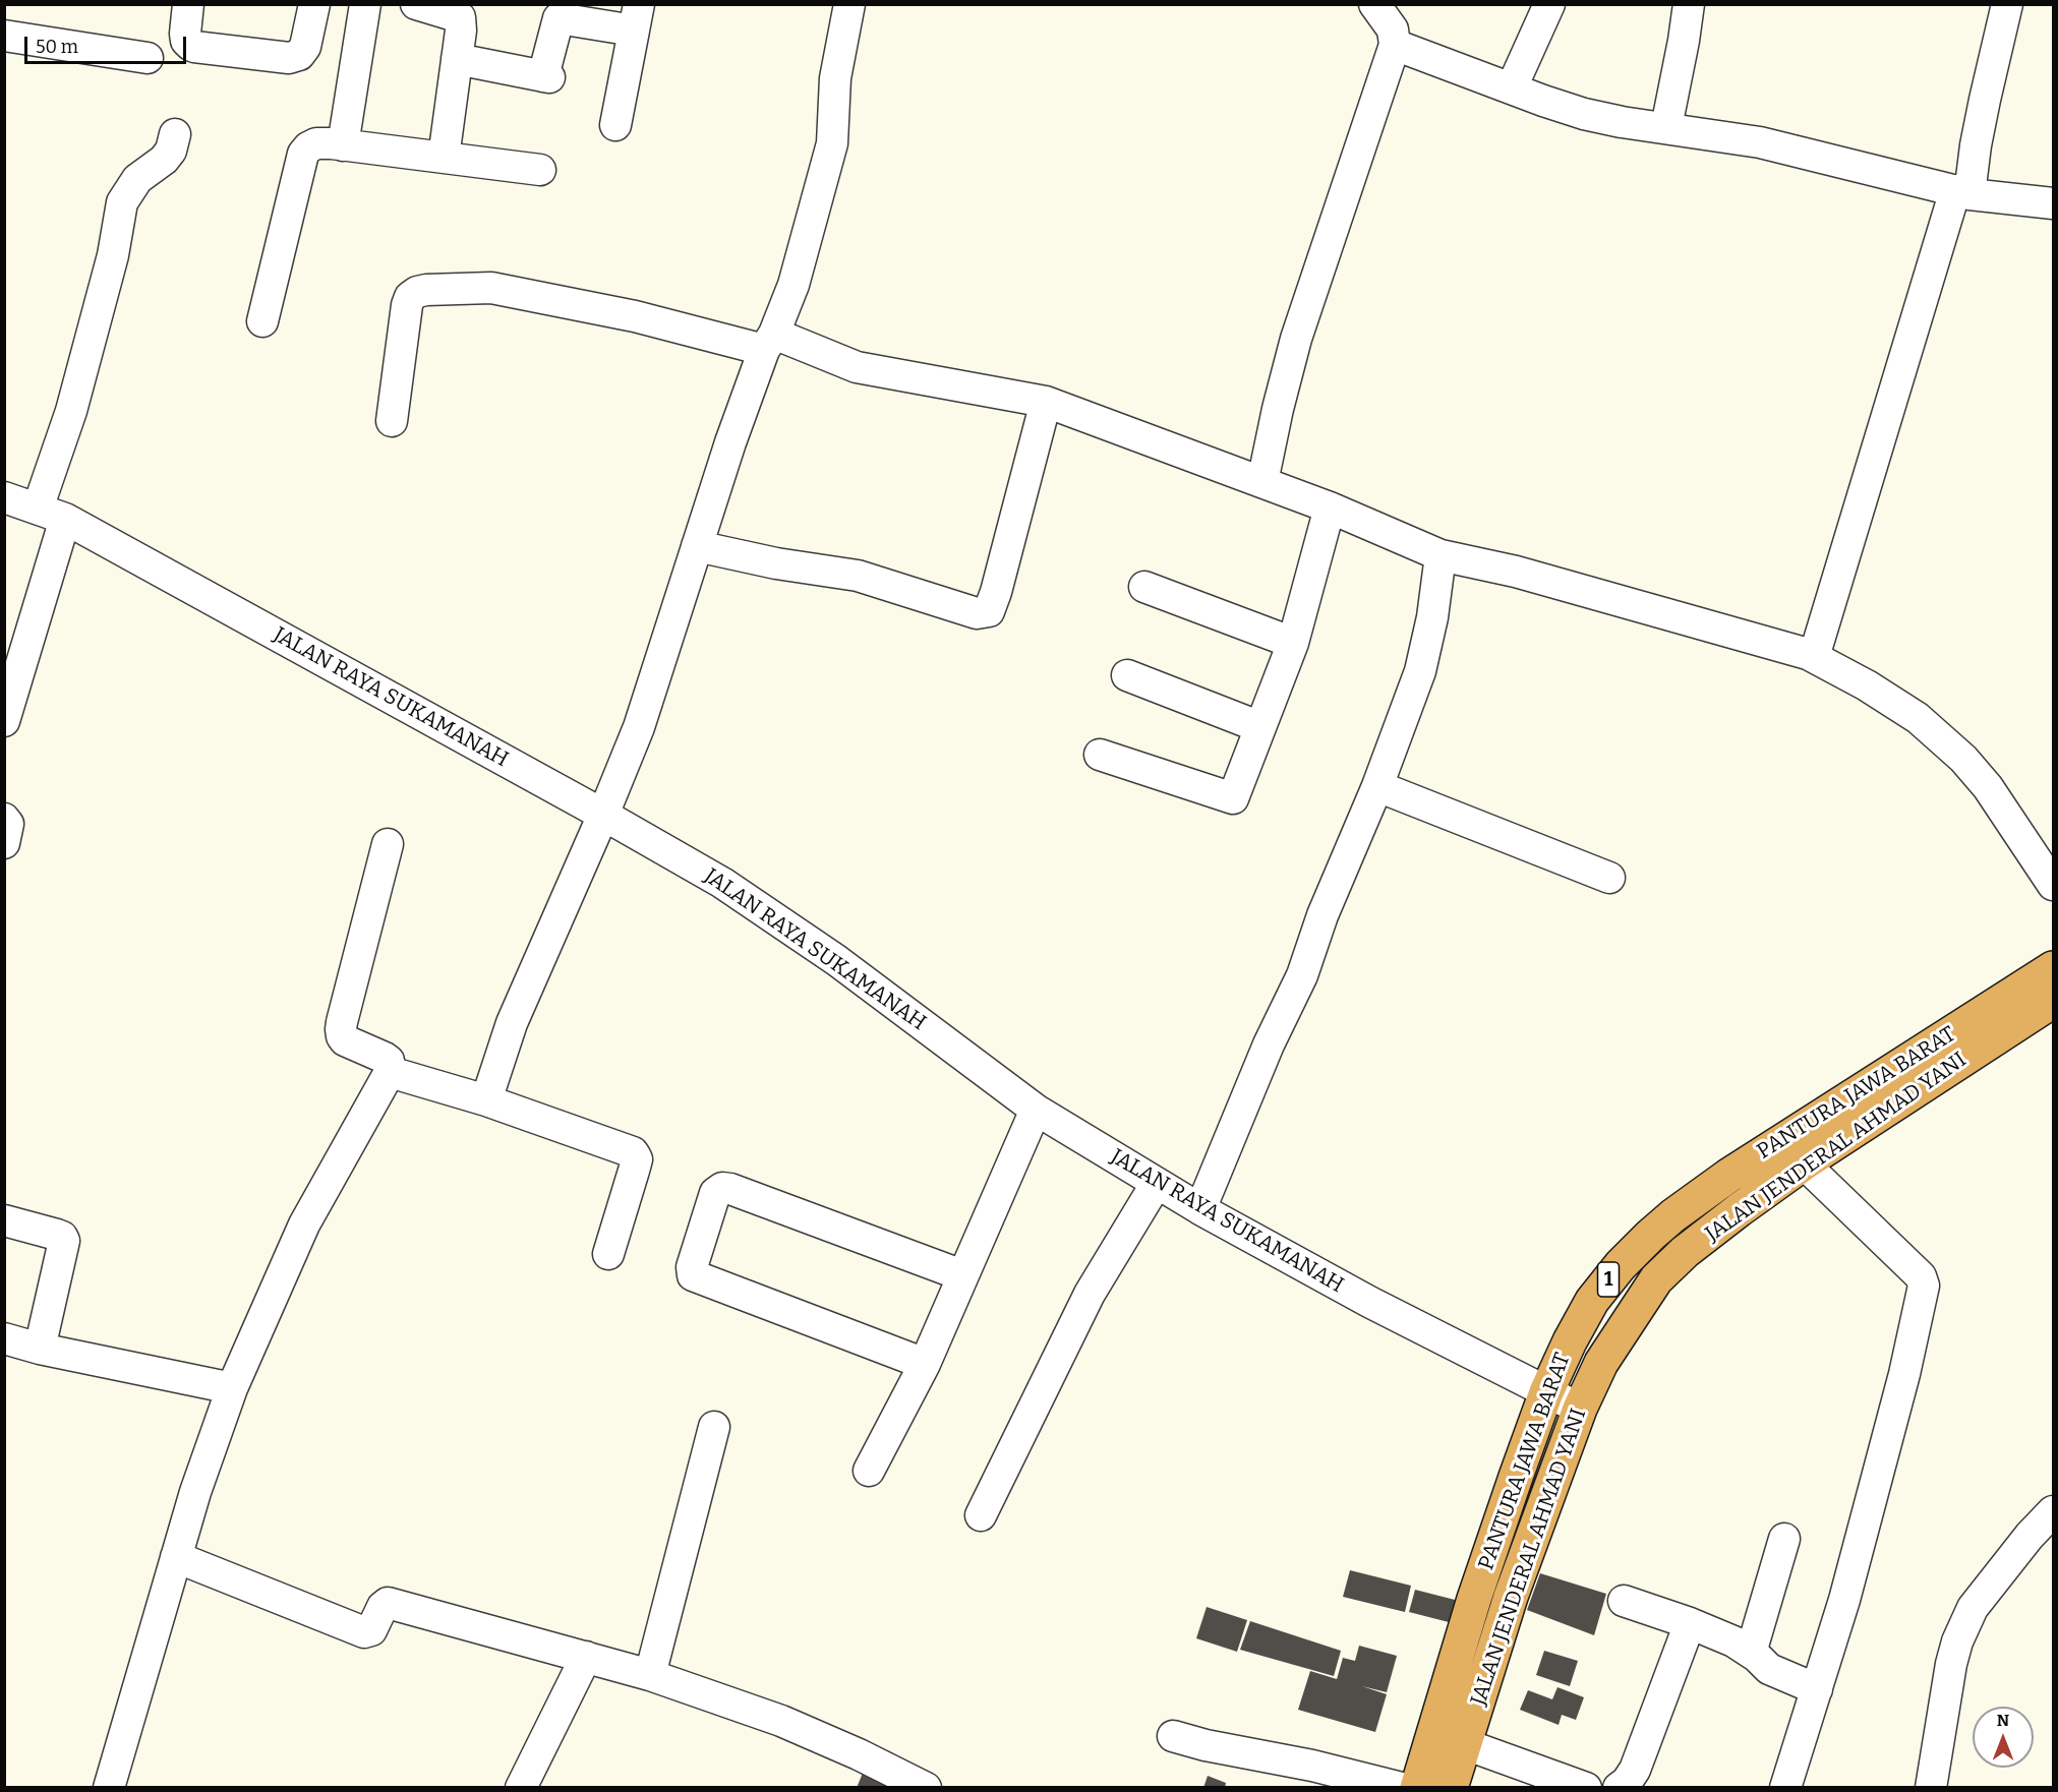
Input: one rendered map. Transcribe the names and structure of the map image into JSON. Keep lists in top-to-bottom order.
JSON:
{
  "streets": {
    "highway": ["PANTURA JAWA BARAT", "JALAN JENDERAL AHMAD YANI", "1"],
    "street": ["JALAN RAYA SUKAMANAH"]
  },
  "crossings": [
    ["JALAN RAYA SUKAMANAH", "PANTURA JAWA BARAT"],
    ["JALAN RAYA SUKAMANAH", "JALAN JENDERAL AHMAD YANI"]
  ],
  "scale_bar": "50 m",
  "north": "top"
}
